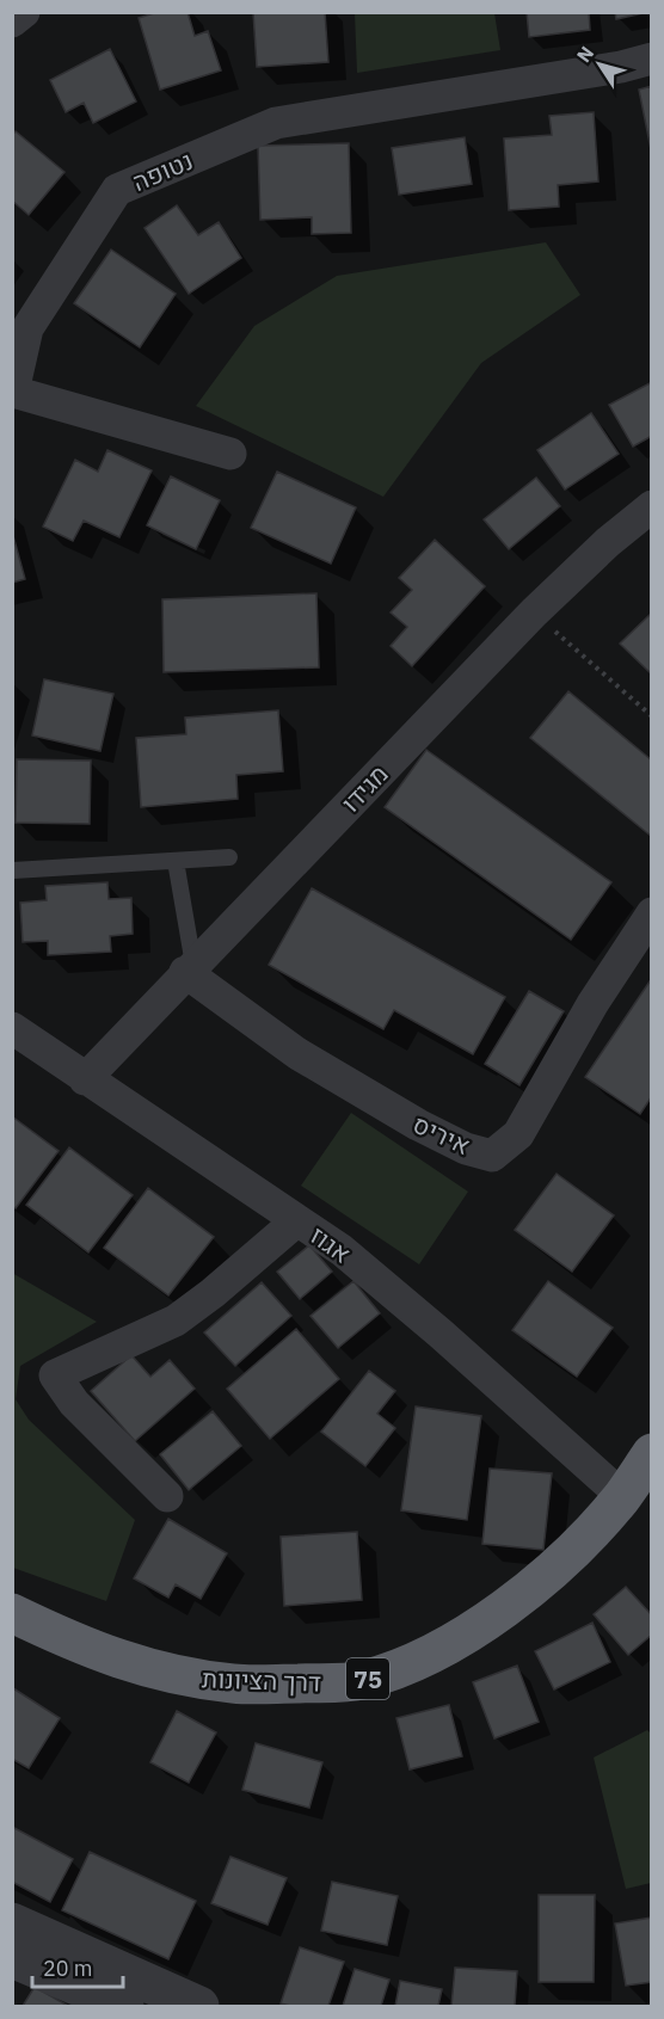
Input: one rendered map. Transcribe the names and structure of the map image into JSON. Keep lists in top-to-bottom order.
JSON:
{
  "streets": {
    "highway": ["75", "דרך הציונות"],
    "street": [
      "נטופה",
      "מגידו",
      "איריס",
      "אגוז"
    ]
  },
  "crossings": [
    ["מגידו", "איריס"],
    ["מגידו", "אגוז"],
    ["אגוז", "דרך הציונות"]
  ],
  "scale_bar": "20 m",
  "north": "top left"
}
